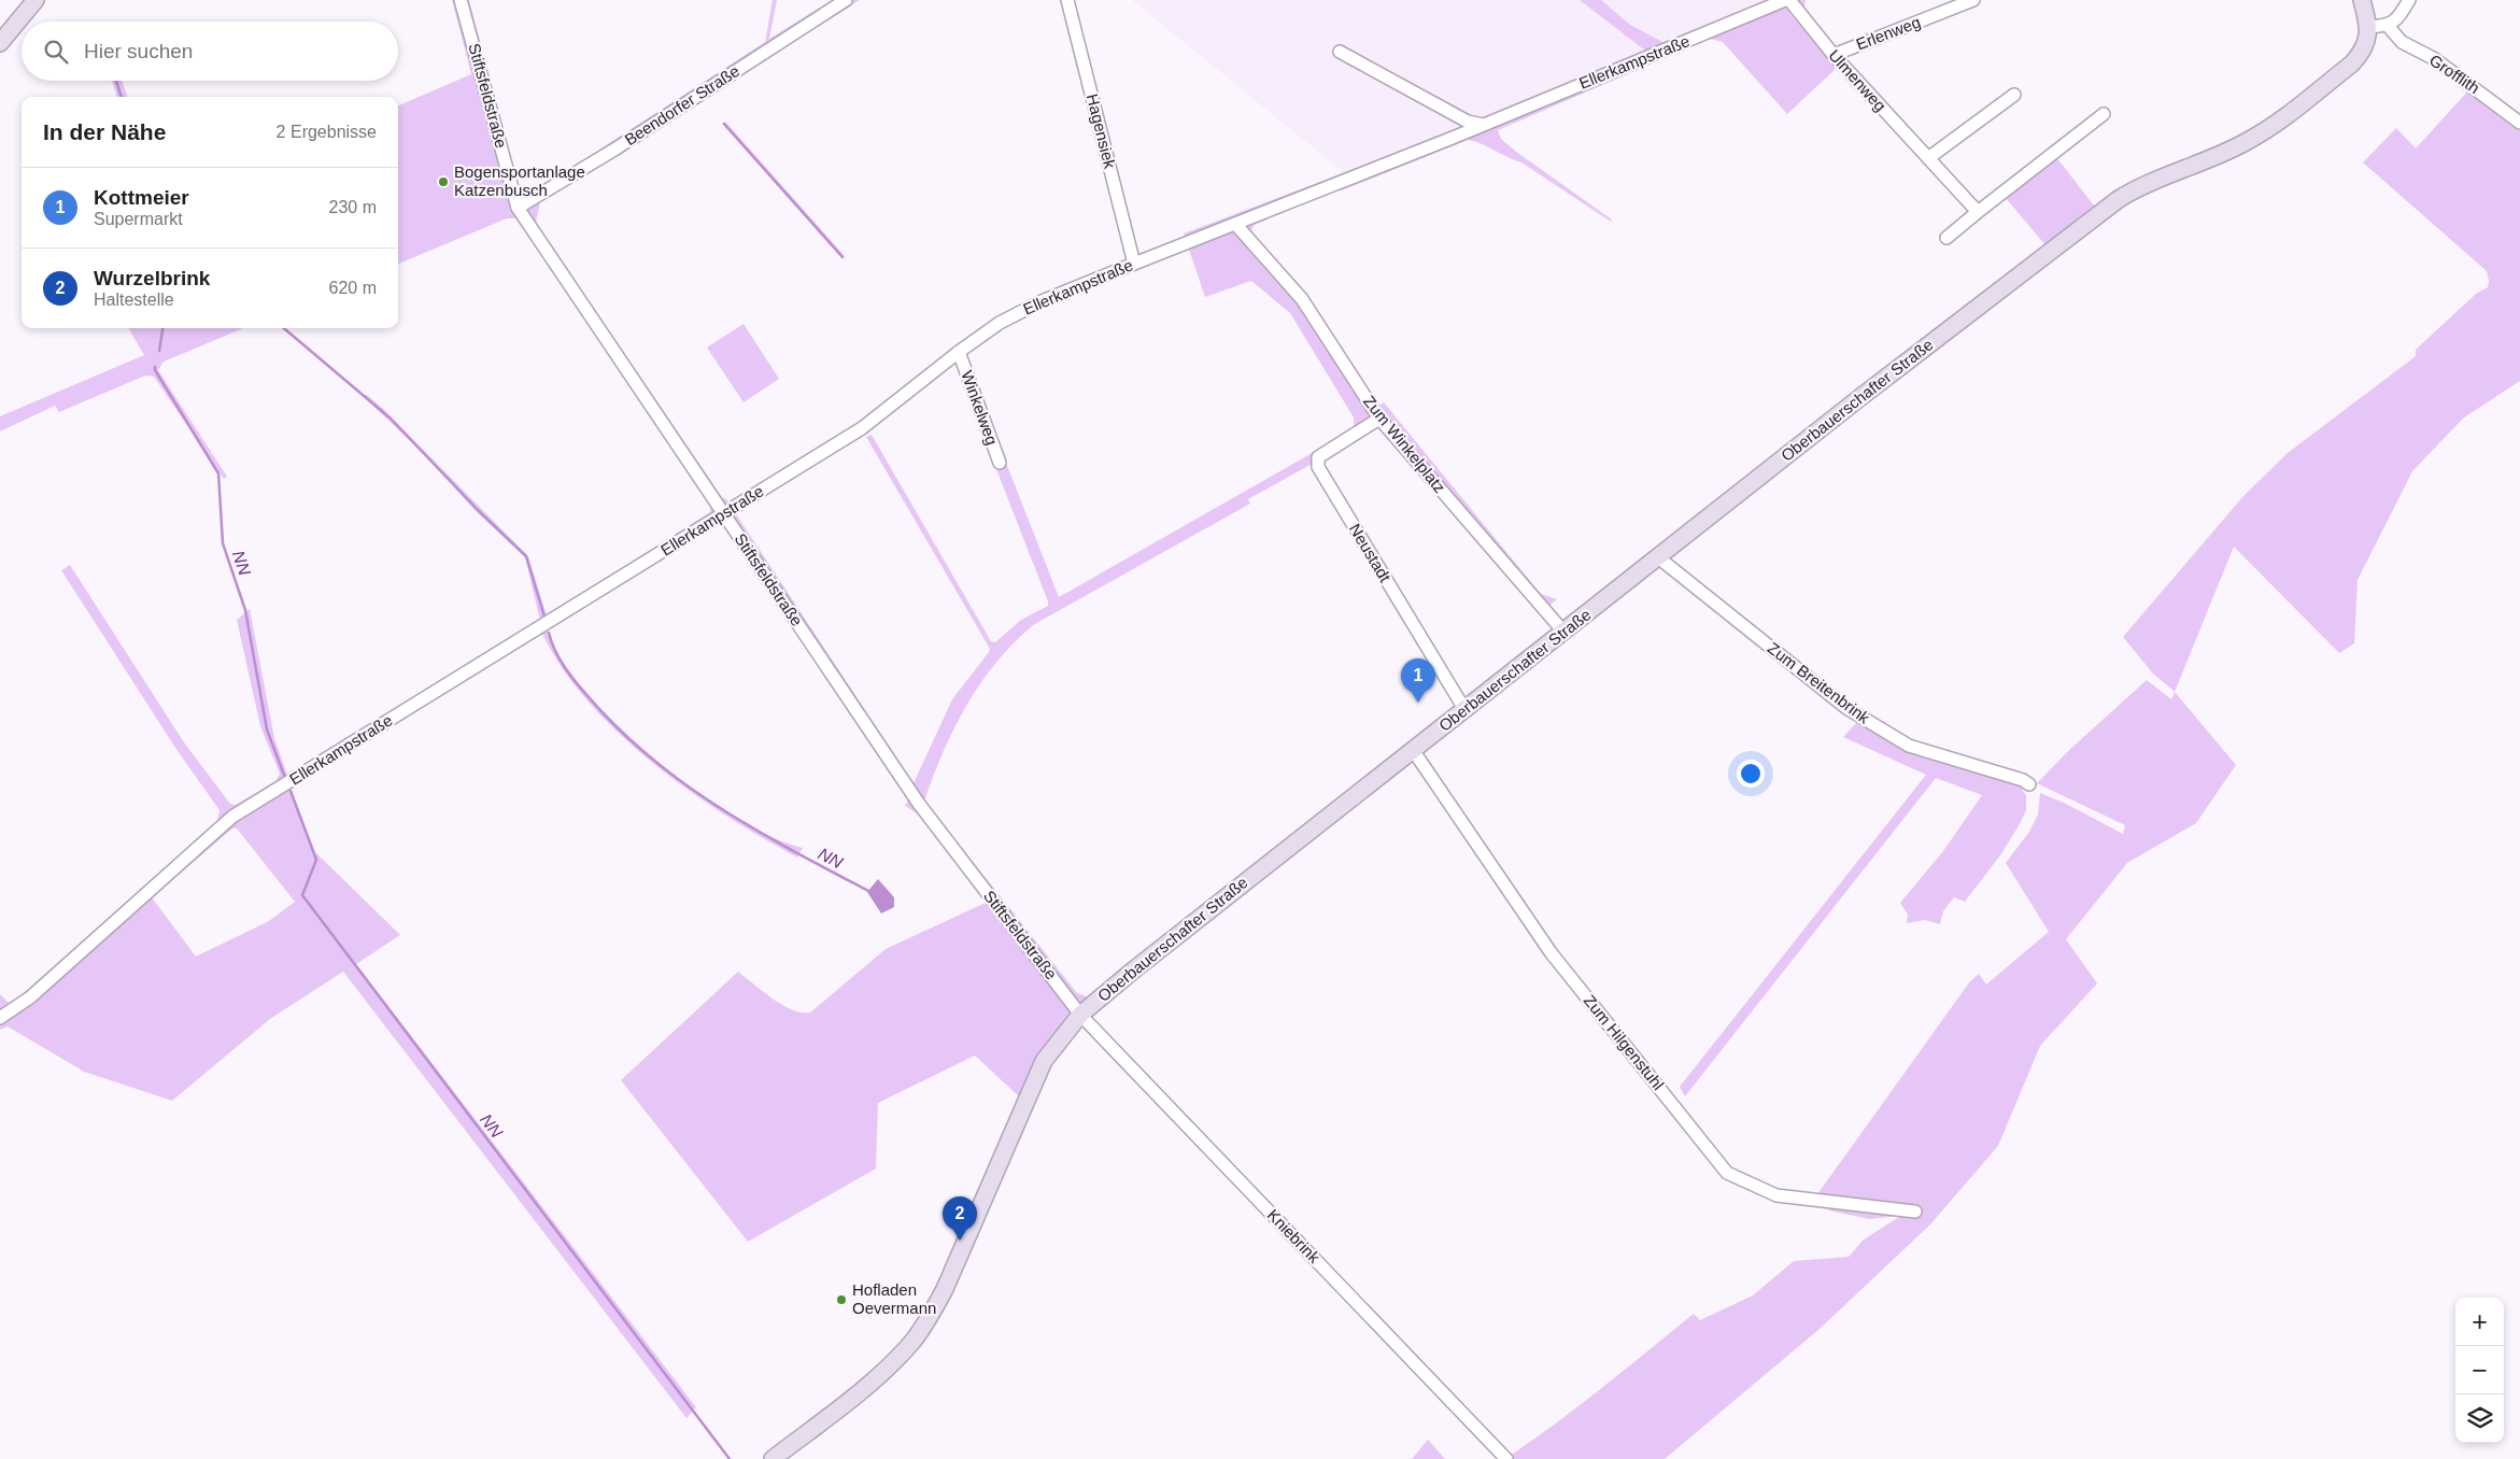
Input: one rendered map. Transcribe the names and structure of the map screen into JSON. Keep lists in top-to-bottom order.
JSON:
{
  "streets": {
    "main road": ["Oberbauerschafter Straße"],
    "street": [
      "Erlenweg",
      "Ellerkampstraße",
      "Grofflith",
      "Ulmenweg",
      "Stiftsfeldstraße",
      "Beendorfer Straße",
      "Hagensiek",
      "Winkelweg",
      "Zum Winkelplatz",
      "Neustadt",
      "Zum Breitenbrink",
      "Zum Hilgenstuhl",
      "Kniebrink"
    ]
  },
  "crossings": [
    ["Erlenweg", "Ulmenweg"],
    ["Ellerkampstraße", "Ulmenweg"],
    ["Ellerkampstraße", "Stiftsfeldstraße"],
    ["Ellerkampstraße", "Hagensiek"],
    ["Ellerkampstraße", "Winkelweg"],
    ["Ellerkampstraße", "Zum Winkelplatz"],
    ["Stiftsfeldstraße", "Beendorfer Straße"],
    ["Stiftsfeldstraße", "Oberbauerschafter Straße"],
    ["Stiftsfeldstraße", "Kniebrink"],
    ["Oberbauerschafter Straße", "Zum Winkelplatz"],
    ["Oberbauerschafter Straße", "Neustadt"],
    ["Oberbauerschafter Straße", "Zum Breitenbrink"],
    ["Oberbauerschafter Straße", "Zum Hilgenstuhl"],
    ["Oberbauerschafter Straße", "Kniebrink"],
    ["Zum Winkelplatz", "Neustadt"]
  ],
  "water": ["NN"],
  "places": ["Bogensportanlage Katzenbusch", "Hofladen Oevermann"],
  "page": {
    "search": "Hier suchen",
    "heading": ["In der Nähe", "2 Ergebnisse"],
    "list": [
      {
        "mark": "1",
        "name": "Kottmeier",
        "note": "Supermarkt",
        "value": "230 m"
      },
      {
        "mark": "2",
        "name": "Wurzelbrink",
        "note": "Haltestelle",
        "value": "620 m"
      }
    ],
    "pins": ["1", "2"],
    "map_buttons": ["+", "−"]
  }
}
